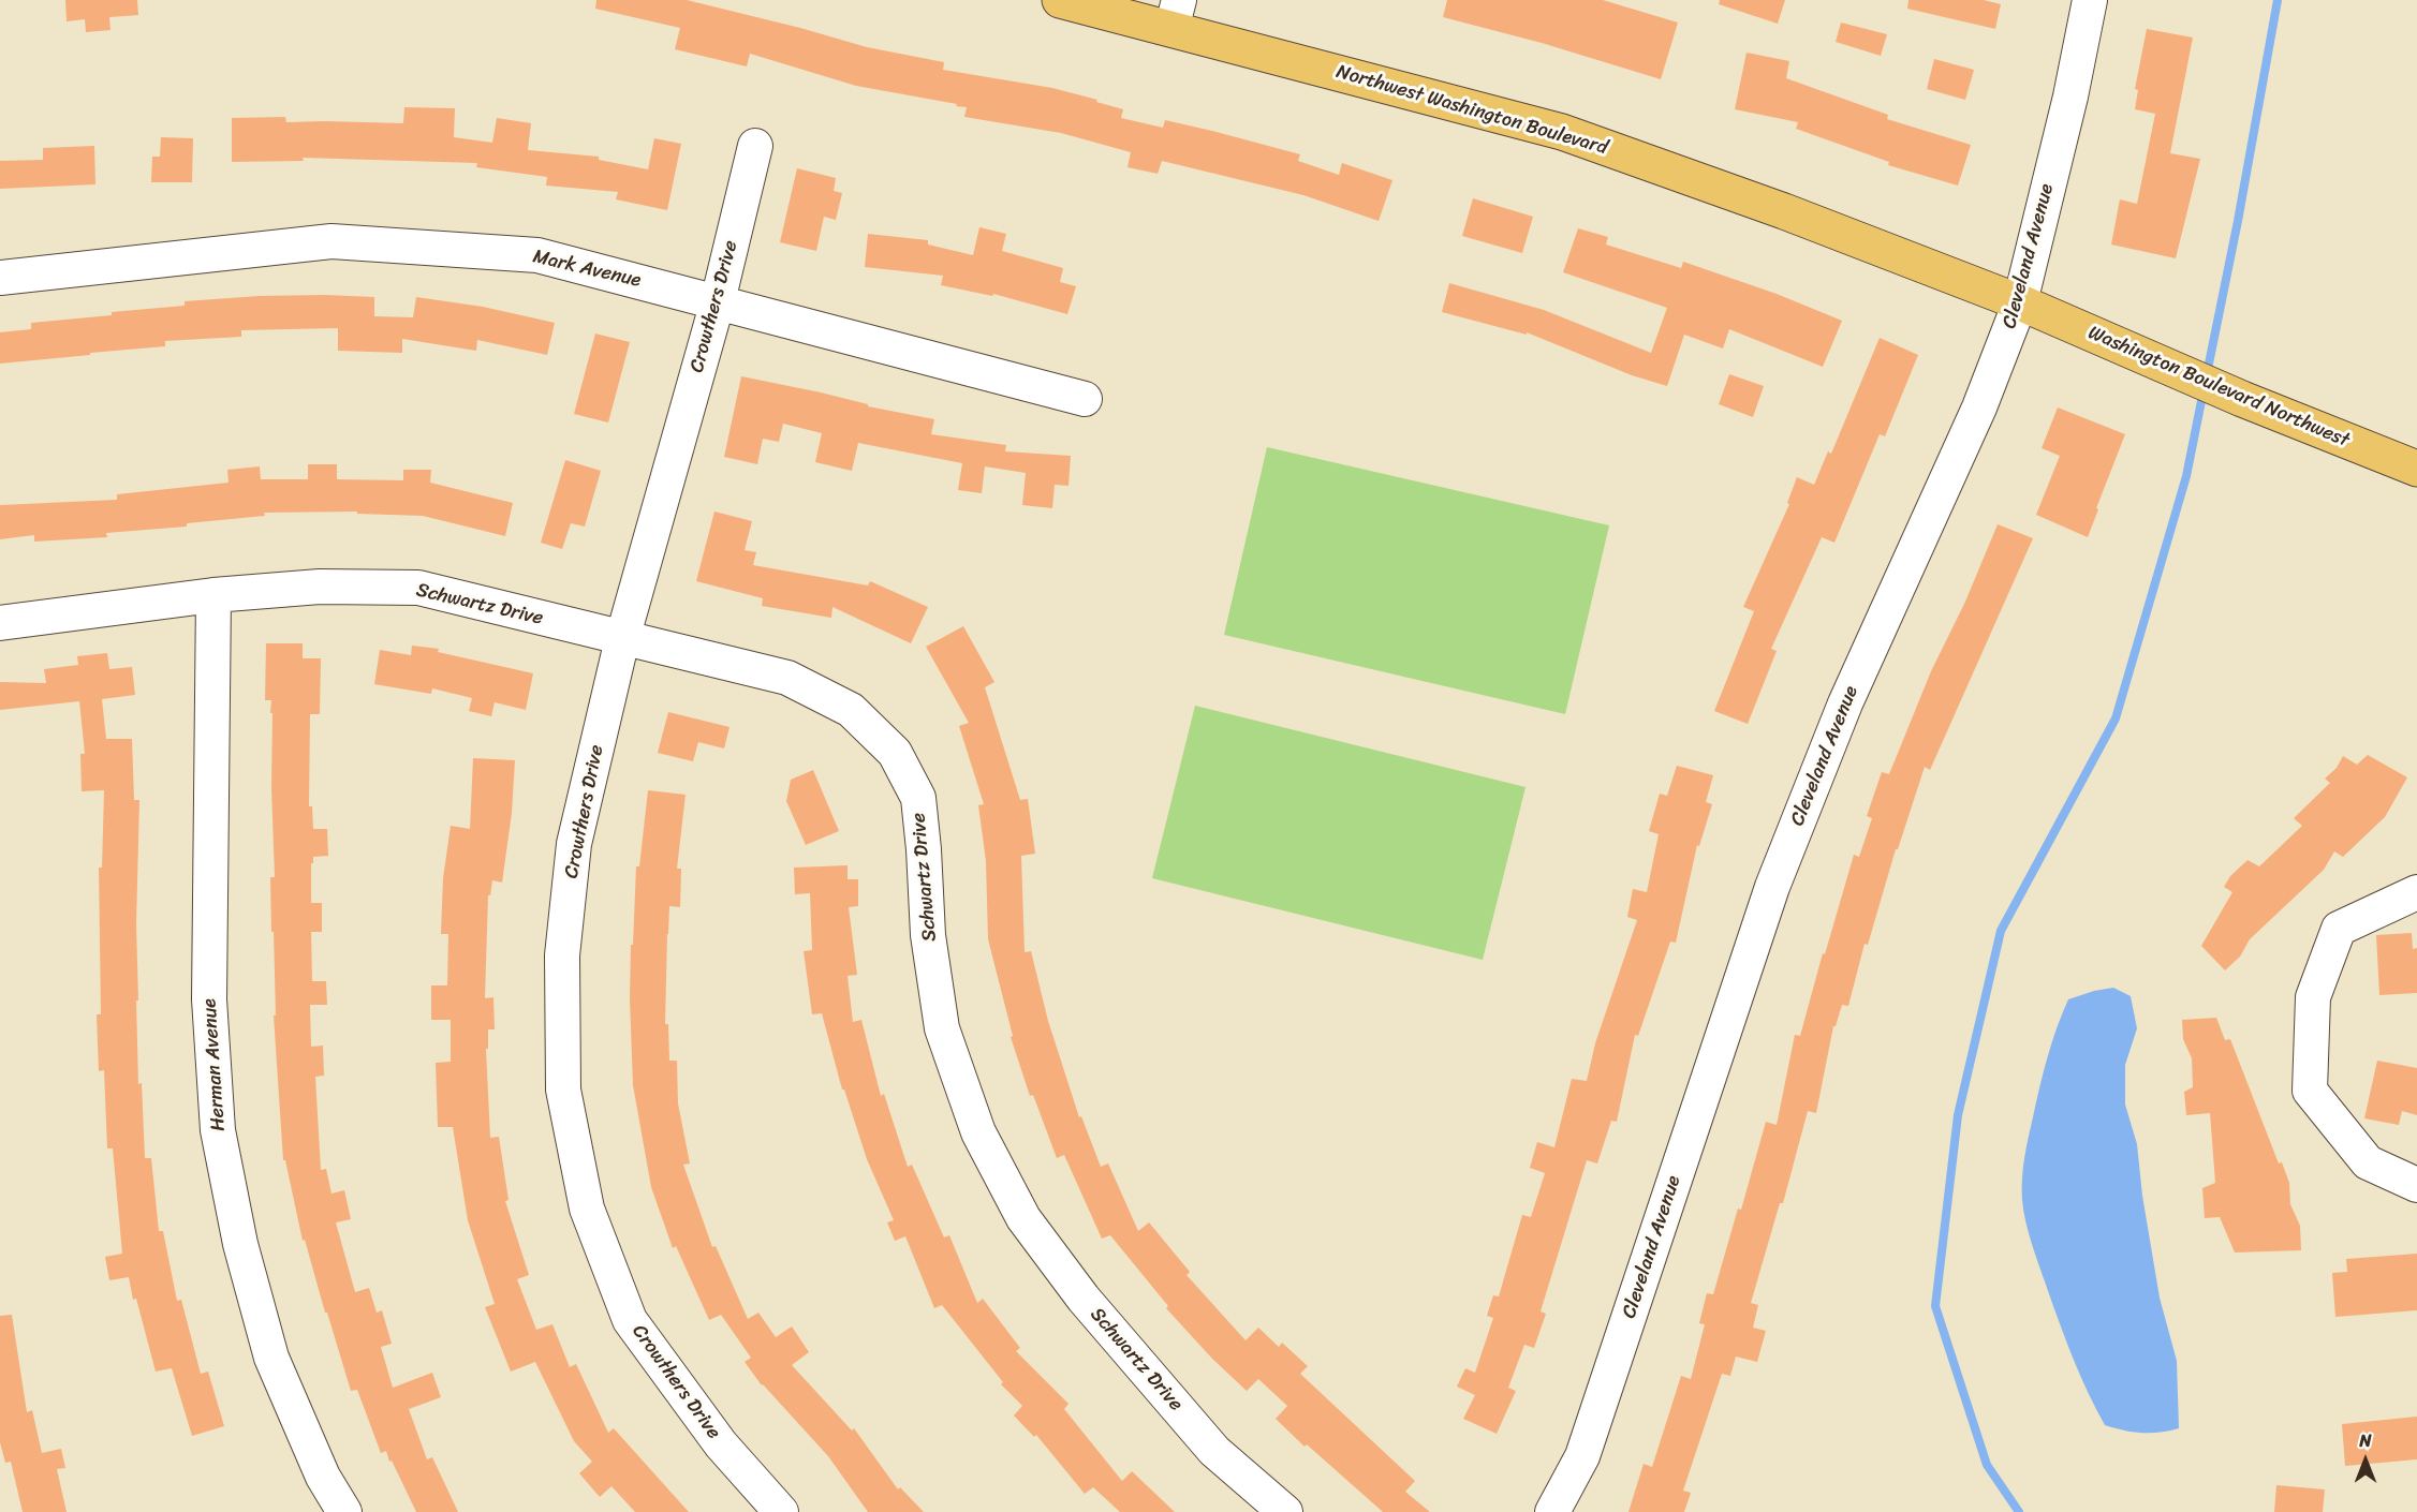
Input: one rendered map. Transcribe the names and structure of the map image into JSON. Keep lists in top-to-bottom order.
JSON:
{
  "streets": {
    "main road": ["Northwest Washington Boulevard", "Washington Boulevard Northwest"],
    "street": [
      "Cleveland Avenue",
      "Mark Avenue",
      "Crowthers Drive",
      "Schwartz Drive",
      "Herman Avenue"
    ]
  },
  "crossings": [
    ["Northwest Washington Boulevard", "Cleveland Avenue"],
    ["Northwest Washington Boulevard", "Washington Boulevard Northwest"],
    ["Cleveland Avenue", "Washington Boulevard Northwest"],
    ["Mark Avenue", "Crowthers Drive"],
    ["Crowthers Drive", "Schwartz Drive"],
    ["Schwartz Drive", "Herman Avenue"]
  ],
  "north": "top"
}
